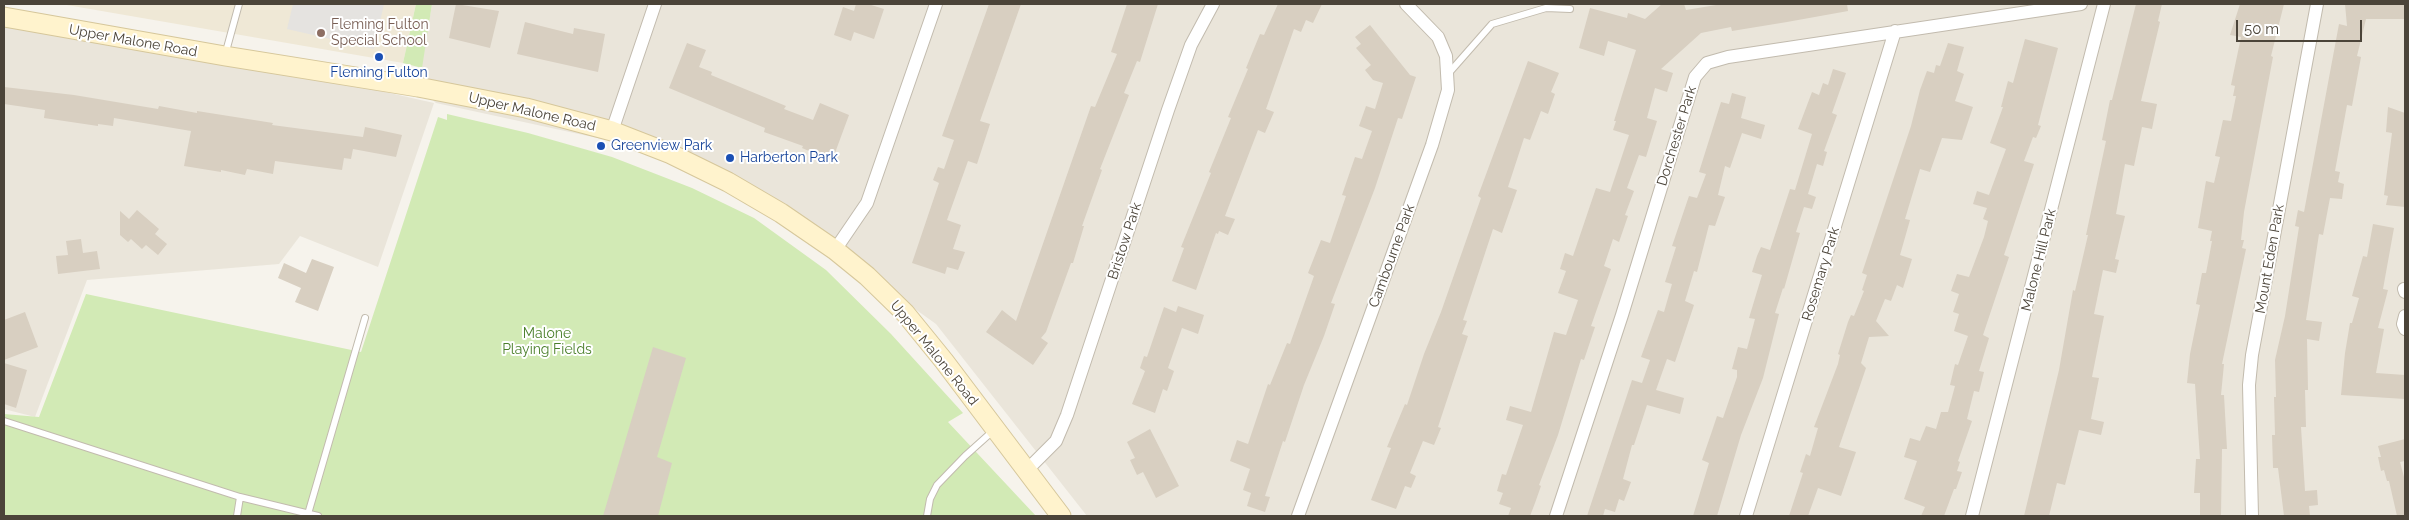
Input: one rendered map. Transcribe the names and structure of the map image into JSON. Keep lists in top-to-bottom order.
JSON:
{
  "streets": {
    "main road": ["Upper Malone Road"],
    "street": [
      "Dorchester Park",
      "Bristow Park",
      "Cambourne Park",
      "Mount Eden Park",
      "Malone Hill Park",
      "Rosemary Park"
    ]
  },
  "crossings": [
    ["Upper Malone Road", "Bristow Park"],
    ["Dorchester Park", "Rosemary Park"]
  ],
  "parks": ["Malone Playing Fields"],
  "places": [
    "Fleming Fulton Special School",
    "Fleming Fulton",
    "Greenview Park",
    "Harberton Park"
  ],
  "scale_bar": "50 m"
}
